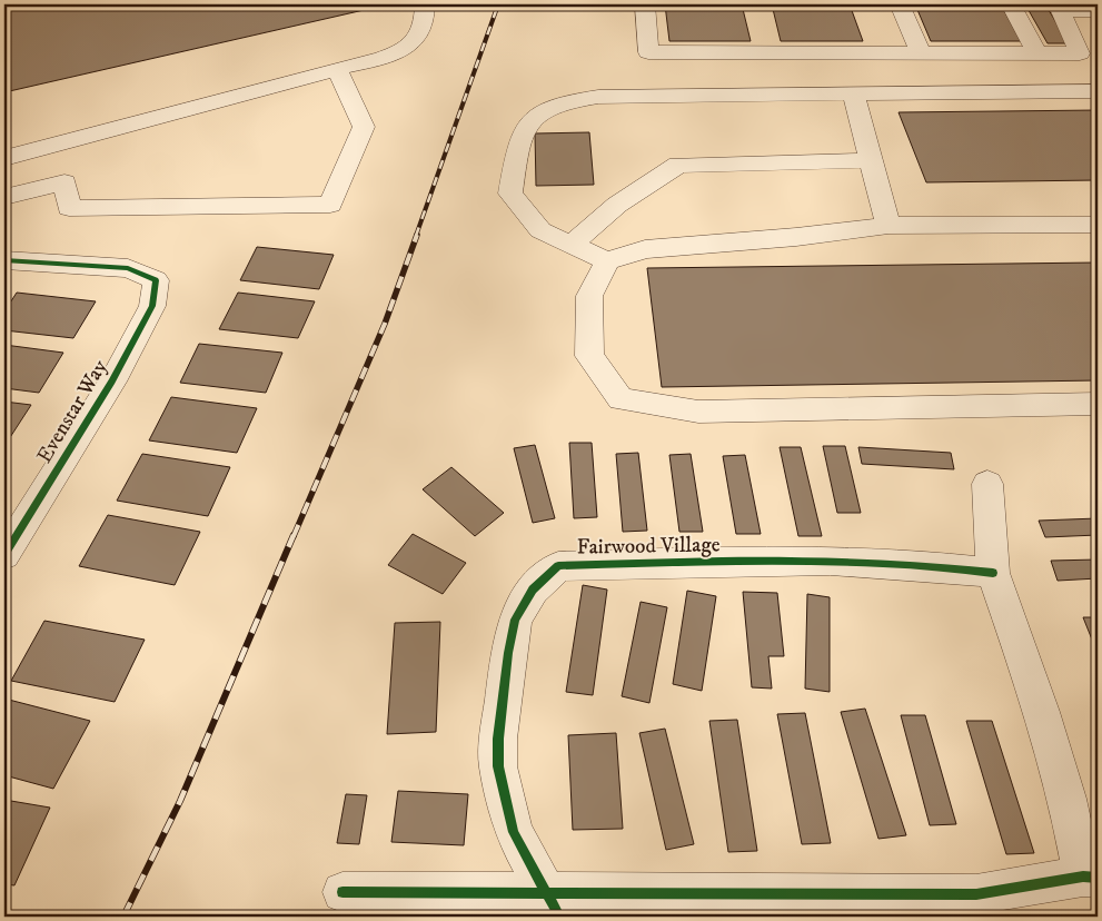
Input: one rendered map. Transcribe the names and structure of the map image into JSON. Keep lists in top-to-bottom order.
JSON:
{
  "streets": {
    "street": ["Evenstar Way", "Fairwood Village"]
  }
}
